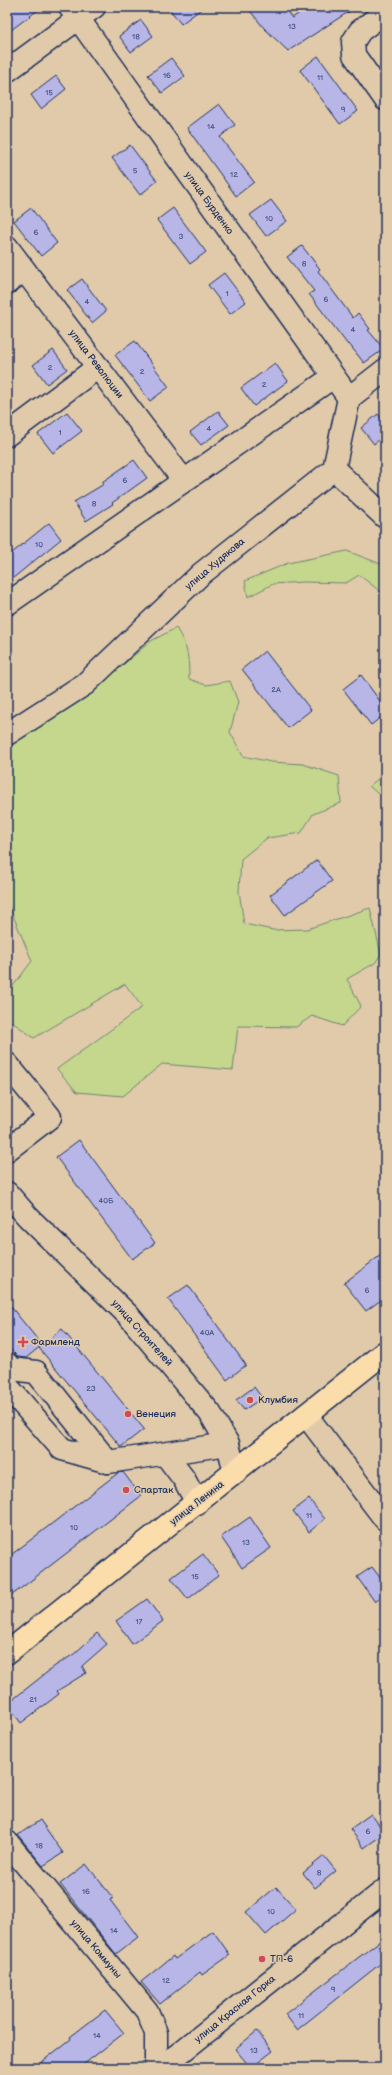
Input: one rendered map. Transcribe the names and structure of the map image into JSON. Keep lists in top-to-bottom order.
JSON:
{
  "streets": {
    "main road": ["улица Ленина"],
    "street": [
      "улица Бурденко",
      "улица Революции",
      "улица Худякова",
      "улица Строителей",
      "улица Коммуны",
      "улица Красная Горка"
    ]
  },
  "crossings": [
    ["улица Строителей", "улица Ленина"]
  ],
  "places": {
    "health": ["Фармленд"],
    "other": [
      "Клумбия",
      "Венеция",
      "Спартак",
      "ТП-6"
    ]
  },
  "house_numbers": [
    "13",
    "18",
    "16",
    "11",
    "15",
    "9",
    "14",
    "5",
    "12",
    "10",
    "6",
    "3",
    "8",
    "1",
    "6",
    "4",
    "4",
    "2",
    "2",
    "2",
    "4",
    "1",
    "6",
    "8",
    "10",
    "2А",
    "40Б",
    "6",
    "40А",
    "23",
    "11",
    "10",
    "13",
    "15",
    "17",
    "21",
    "6",
    "18",
    "8",
    "16",
    "10",
    "14",
    "12",
    "9",
    "11",
    "14",
    "13"
  ]
}
